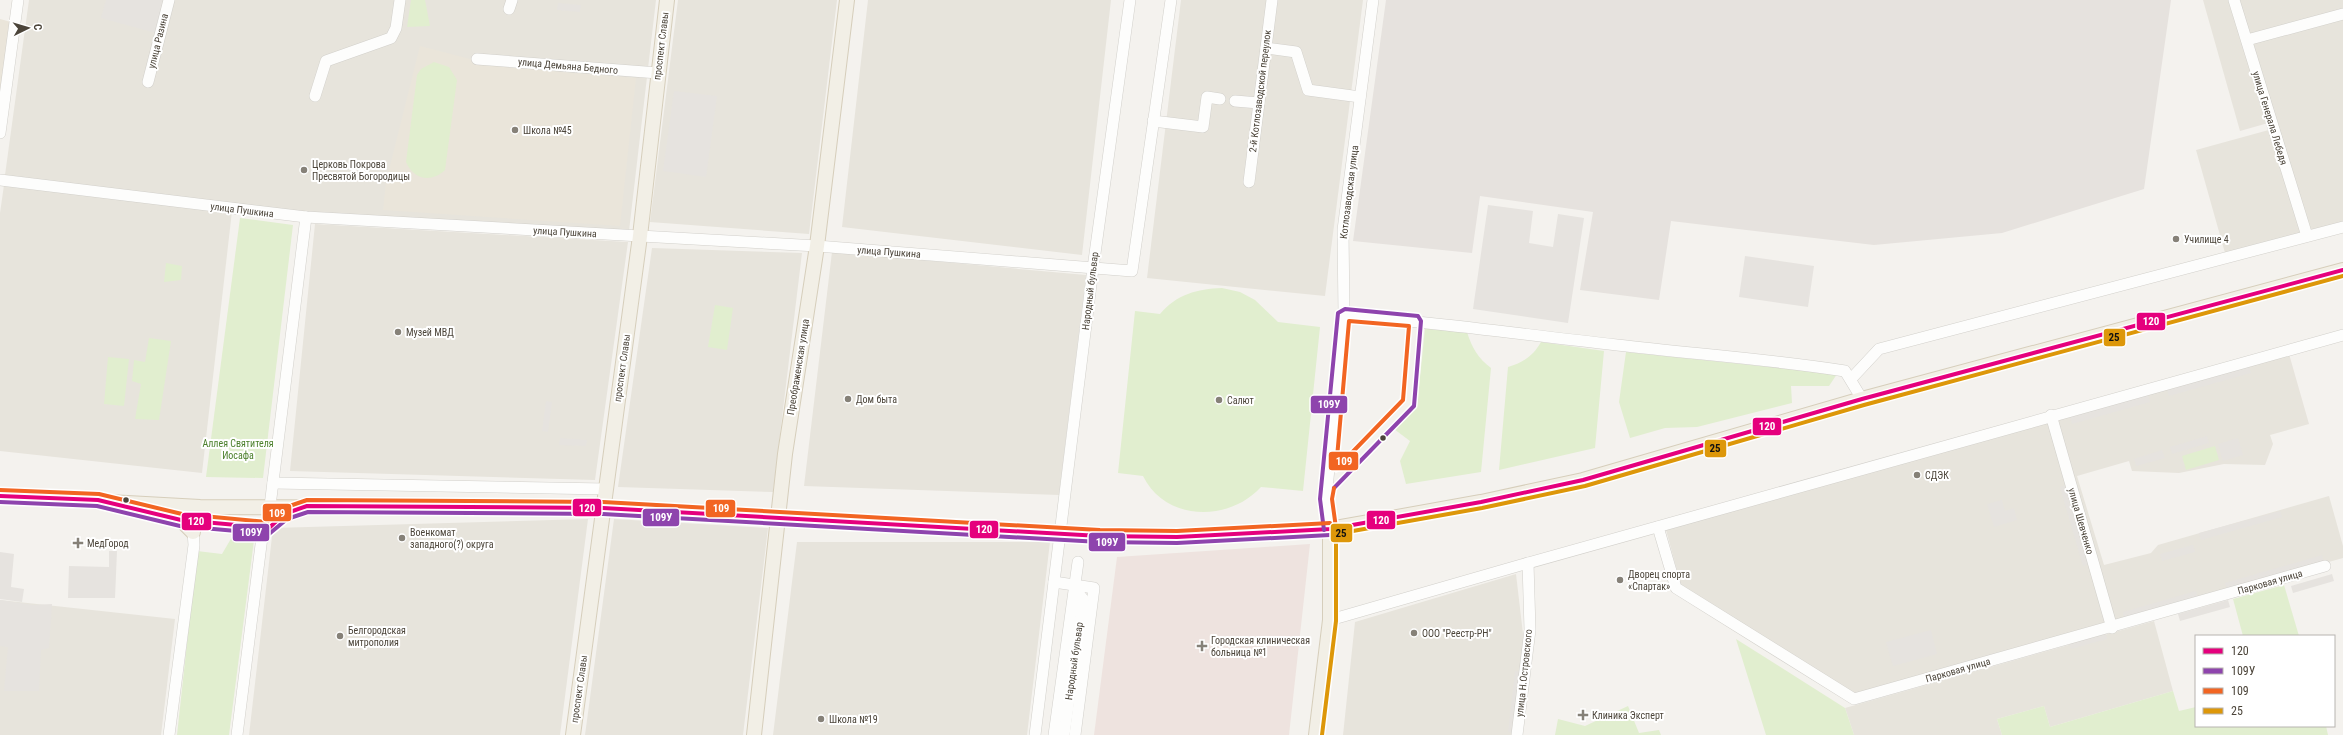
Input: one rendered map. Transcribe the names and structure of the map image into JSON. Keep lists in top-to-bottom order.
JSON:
{
  "streets": {
    "main road": ["проспект Славы", "Преображенская улица"],
    "street": [
      "улица Разина",
      "улица Демьяна Бедного",
      "2-й Котлозаводской переулок",
      "улица Генерала Лебедя",
      "Котлозаводская улица",
      "улица Пушкина",
      "Народный бульвар",
      "улица Шевченко",
      "Парковая улица",
      "улица Н.Островского"
    ]
  },
  "crossings": [
    ["проспект Славы", "улица Демьяна Бедного"],
    ["проспект Славы", "улица Пушкина"],
    ["улица Пушкина", "Народный бульвар"],
    ["улица Пушкина", "Преображенская улица"],
    ["улица Шевченко", "Парковая улица"]
  ],
  "parks": ["Аллея Святителя Иосафа"],
  "places": {
    "other": [
      "Школа №45",
      "Церковь Покрова Пресвятой Богородицы",
      "Училище 4",
      "Музей МВД",
      "Дом быта",
      "Салют",
      "СДЭК",
      "Военкомат западного(?) округа",
      "Дворец спорта «Спартак»",
      "ООО \"Реестр-РН\"",
      "Белгородская митрополия",
      "Школа №19"
    ],
    "health": ["МедГород", "Городская клиническая больница №1", "Клиника Эксперт"]
  },
  "lines": [
    "transit line 120",
    "transit line 25",
    "transit line 109У",
    "transit line 109"
  ],
  "legend": [
    "120",
    "109У",
    "109",
    "25"
  ],
  "north": "right"
}
